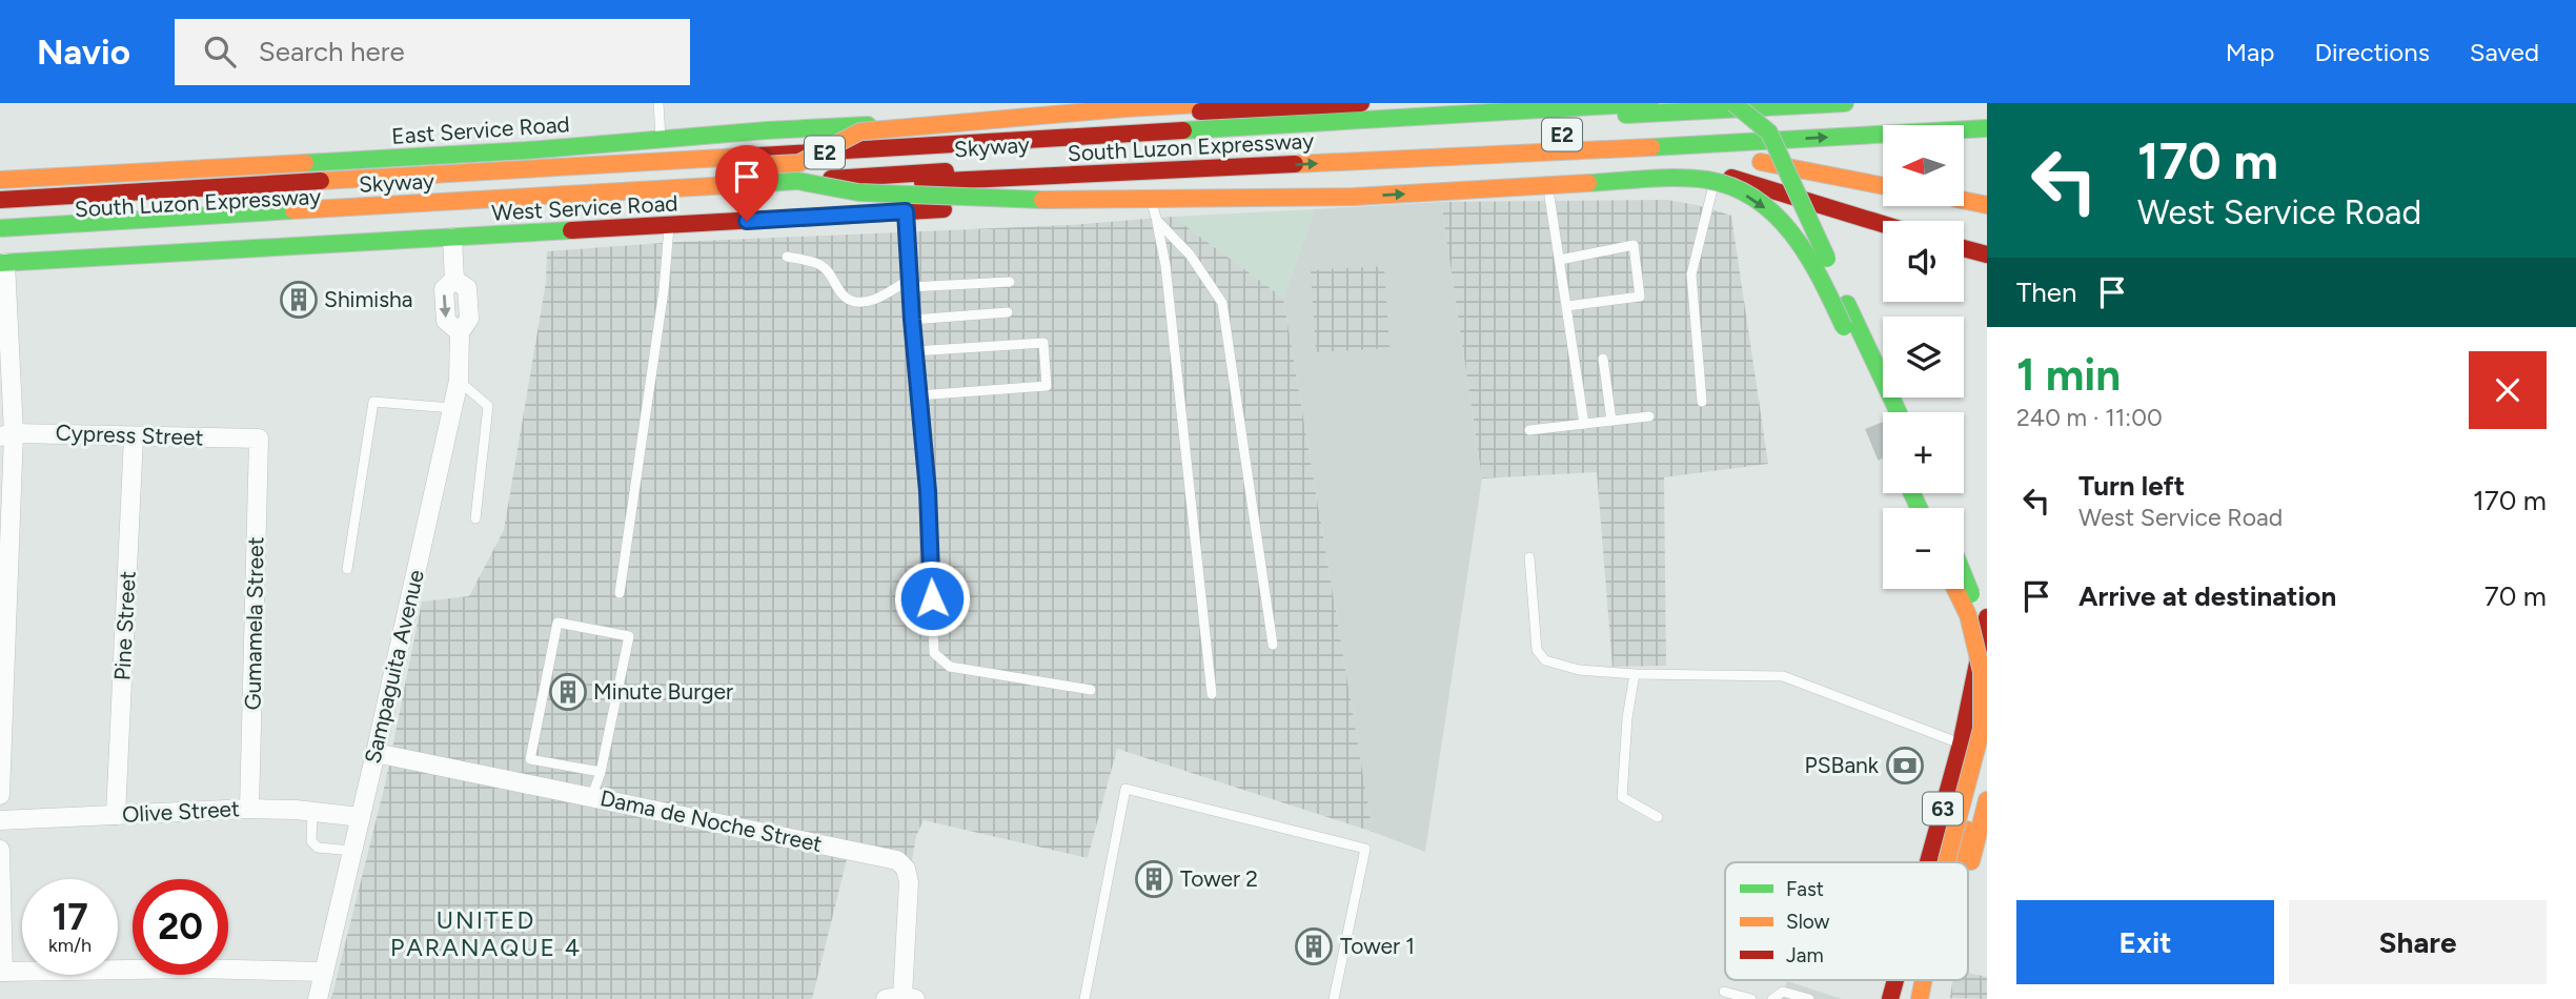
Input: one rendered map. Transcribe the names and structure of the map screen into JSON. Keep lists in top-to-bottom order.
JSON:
{
  "streets": {
    "main road": [
      "East Service Road",
      "E2",
      "Skyway",
      "South Luzon Expressway",
      "West Service Road",
      "63"
    ],
    "street": [
      "Cypress Street",
      "Gumamela Street",
      "Pine Street",
      "Sampaguita Avenue",
      "Olive Street",
      "Dama de Noche Street"
    ]
  },
  "crossings": [
    ["West Service Road", "Sampaguita Avenue"],
    ["Cypress Street", "Gumamela Street"],
    ["Cypress Street", "Pine Street"],
    ["Gumamela Street", "Olive Street"],
    ["Pine Street", "Olive Street"],
    ["Sampaguita Avenue", "Olive Street"],
    ["Sampaguita Avenue", "Dama de Noche Street"]
  ],
  "districts": ["UNITED PARANAQUE 4"],
  "places": {
    "building": [
      "Shimisha",
      "Minute Burger",
      "Tower 2",
      "Tower 1"
    ],
    "bank": ["PSBank"]
  },
  "legend": ["Fast", "Slow", "Jam"],
  "north": "left",
  "page": {
    "header": "Navio",
    "search": "Search here",
    "nav": ["Map", "Directions", "Saved"],
    "turn": ["170 m", "West Service Road"],
    "map_buttons": ["+", "−"],
    "then": "Then",
    "heading": ["1 min", "240 m · 11:00"],
    "list": [
      {
        "name": "Turn left",
        "note": "West Service Road",
        "value": "170 m"
      },
      {
        "name": "Arrive at destination",
        "value": "70 m"
      }
    ],
    "speed": "17 km/h",
    "limit": "20",
    "buttons": ["Exit", "Share"]
  }
}
